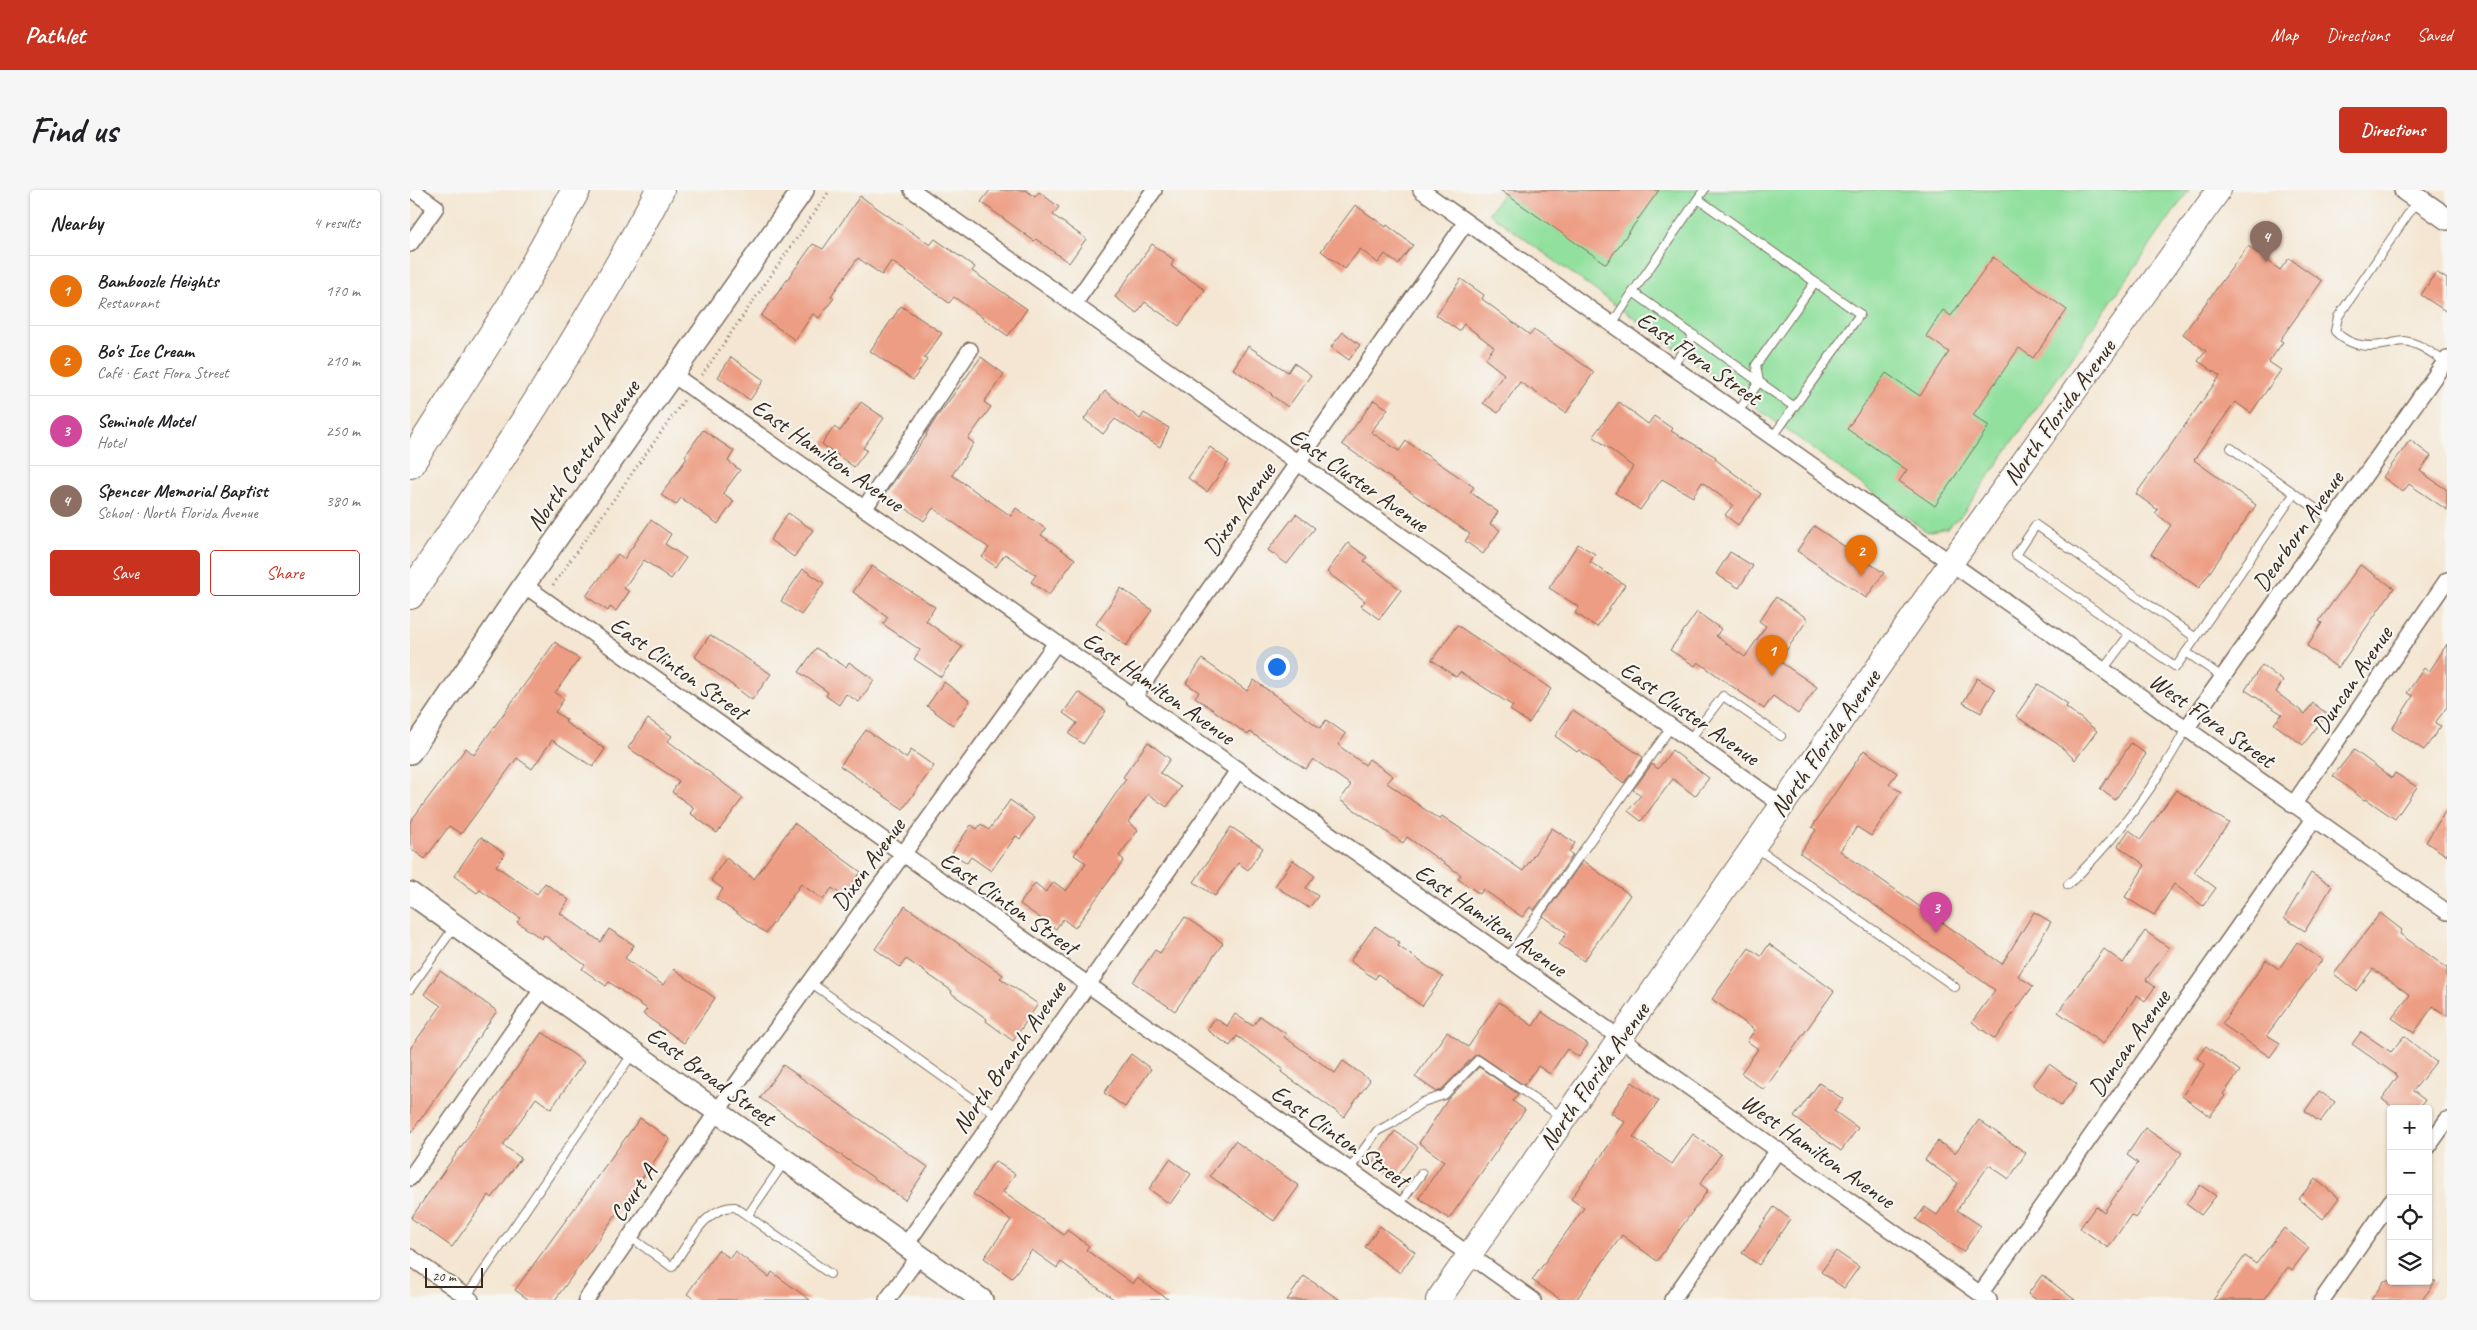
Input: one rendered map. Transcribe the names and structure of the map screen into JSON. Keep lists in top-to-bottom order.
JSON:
{
  "streets": {
    "main road": ["North Florida Avenue"],
    "street": [
      "East Flora Street",
      "North Central Avenue",
      "East Hamilton Avenue",
      "East Cluster Avenue",
      "Dixon Avenue",
      "Dearborn Avenue",
      "East Clinton Street",
      "Duncan Avenue",
      "West Flora Street",
      "North Branch Avenue",
      "East Broad Street",
      "West Hamilton Avenue",
      "Court A"
    ]
  },
  "crossings": [
    ["East Flora Street", "North Florida Avenue"],
    ["East Flora Street", "Dixon Avenue"],
    ["East Flora Street", "West Flora Street"],
    ["North Florida Avenue", "East Hamilton Avenue"],
    ["North Florida Avenue", "East Cluster Avenue"],
    ["North Florida Avenue", "East Clinton Street"],
    ["North Florida Avenue", "West Flora Street"],
    ["North Florida Avenue", "West Hamilton Avenue"],
    ["North Central Avenue", "East Hamilton Avenue"],
    ["North Central Avenue", "East Clinton Street"],
    ["East Hamilton Avenue", "Dixon Avenue"],
    ["East Hamilton Avenue", "North Branch Avenue"],
    ["East Hamilton Avenue", "West Hamilton Avenue"],
    ["East Cluster Avenue", "Dixon Avenue"],
    ["Dixon Avenue", "East Clinton Street"],
    ["Dixon Avenue", "East Broad Street"],
    ["Dixon Avenue", "Court A"],
    ["Dearborn Avenue", "West Flora Street"],
    ["East Clinton Street", "North Branch Avenue"],
    ["Duncan Avenue", "West Flora Street"],
    ["Duncan Avenue", "West Hamilton Avenue"],
    ["North Branch Avenue", "East Broad Street"],
    ["East Broad Street", "Court A"]
  ],
  "scale_bar": "20 m",
  "page": {
    "header": "Pathlet",
    "nav": ["Map", "Directions", "Saved"],
    "buttons": [
      "Directions",
      ["Save", "Share"]
    ],
    "title": "Find us",
    "heading": ["Nearby", "4 results"],
    "pins": [
      "4",
      "2",
      "1",
      "3"
    ],
    "list": [
      {
        "mark": "1",
        "name": "Bamboozle Heights",
        "note": "Restaurant",
        "value": "170 m"
      },
      {
        "mark": "2",
        "name": "Bo's Ice Cream",
        "note": "Café · East Flora Street",
        "value": "210 m"
      },
      {
        "mark": "3",
        "name": "Seminole Motel",
        "note": "Hotel",
        "value": "250 m"
      },
      {
        "mark": "4",
        "name": "Spencer Memorial Baptist",
        "note": "School · North Florida Avenue",
        "value": "380 m"
      }
    ],
    "map_buttons": ["+", "−"],
    "scale": "20 m"
  }
}
